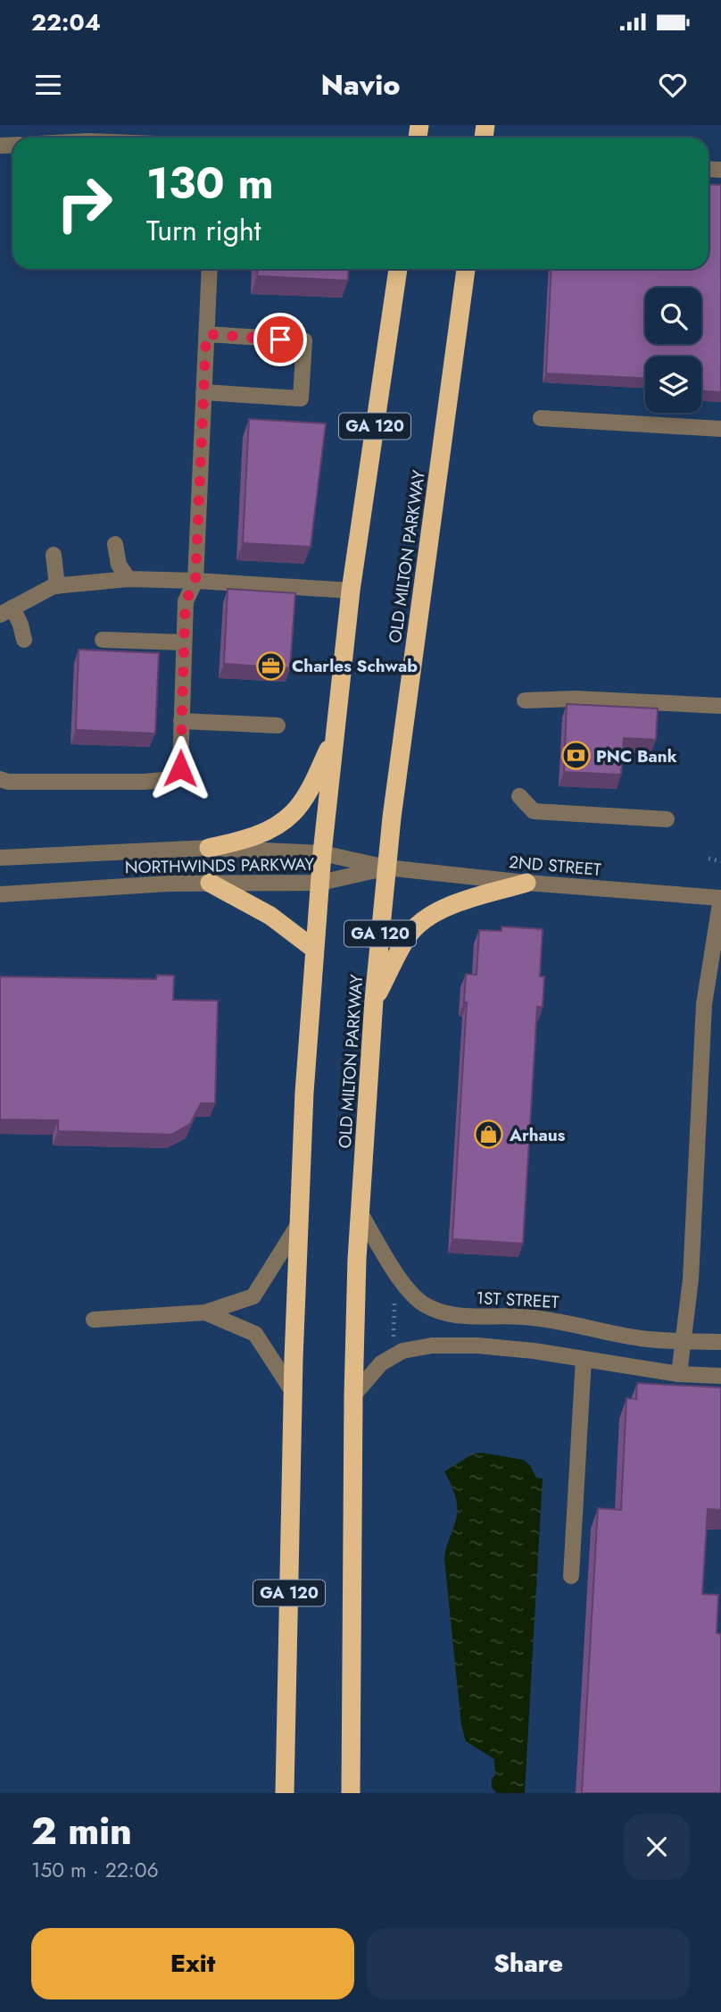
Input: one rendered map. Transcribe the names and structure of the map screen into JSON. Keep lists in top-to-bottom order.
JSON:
{
  "streets": {
    "highway": ["GA 120", "OLD MILTON PARKWAY"],
    "street": ["NORTHWINDS PARKWAY", "2ND STREET", "1ST STREET"]
  },
  "crossings": [
    ["GA 120", "NORTHWINDS PARKWAY"],
    ["OLD MILTON PARKWAY", "NORTHWINDS PARKWAY"],
    ["OLD MILTON PARKWAY", "2ND STREET"],
    ["OLD MILTON PARKWAY", "1ST STREET"],
    ["NORTHWINDS PARKWAY", "2ND STREET"]
  ],
  "places": {
    "office": ["Charles Schwab"],
    "bank": ["PNC Bank"],
    "shop": ["Arhaus"]
  },
  "page": {
    "status": "22:04",
    "header": "Navio",
    "turn": ["130 m", "Turn right"],
    "heading": ["2 min", "150 m · 22:06"],
    "buttons": ["Exit", "Share"]
  }
}
